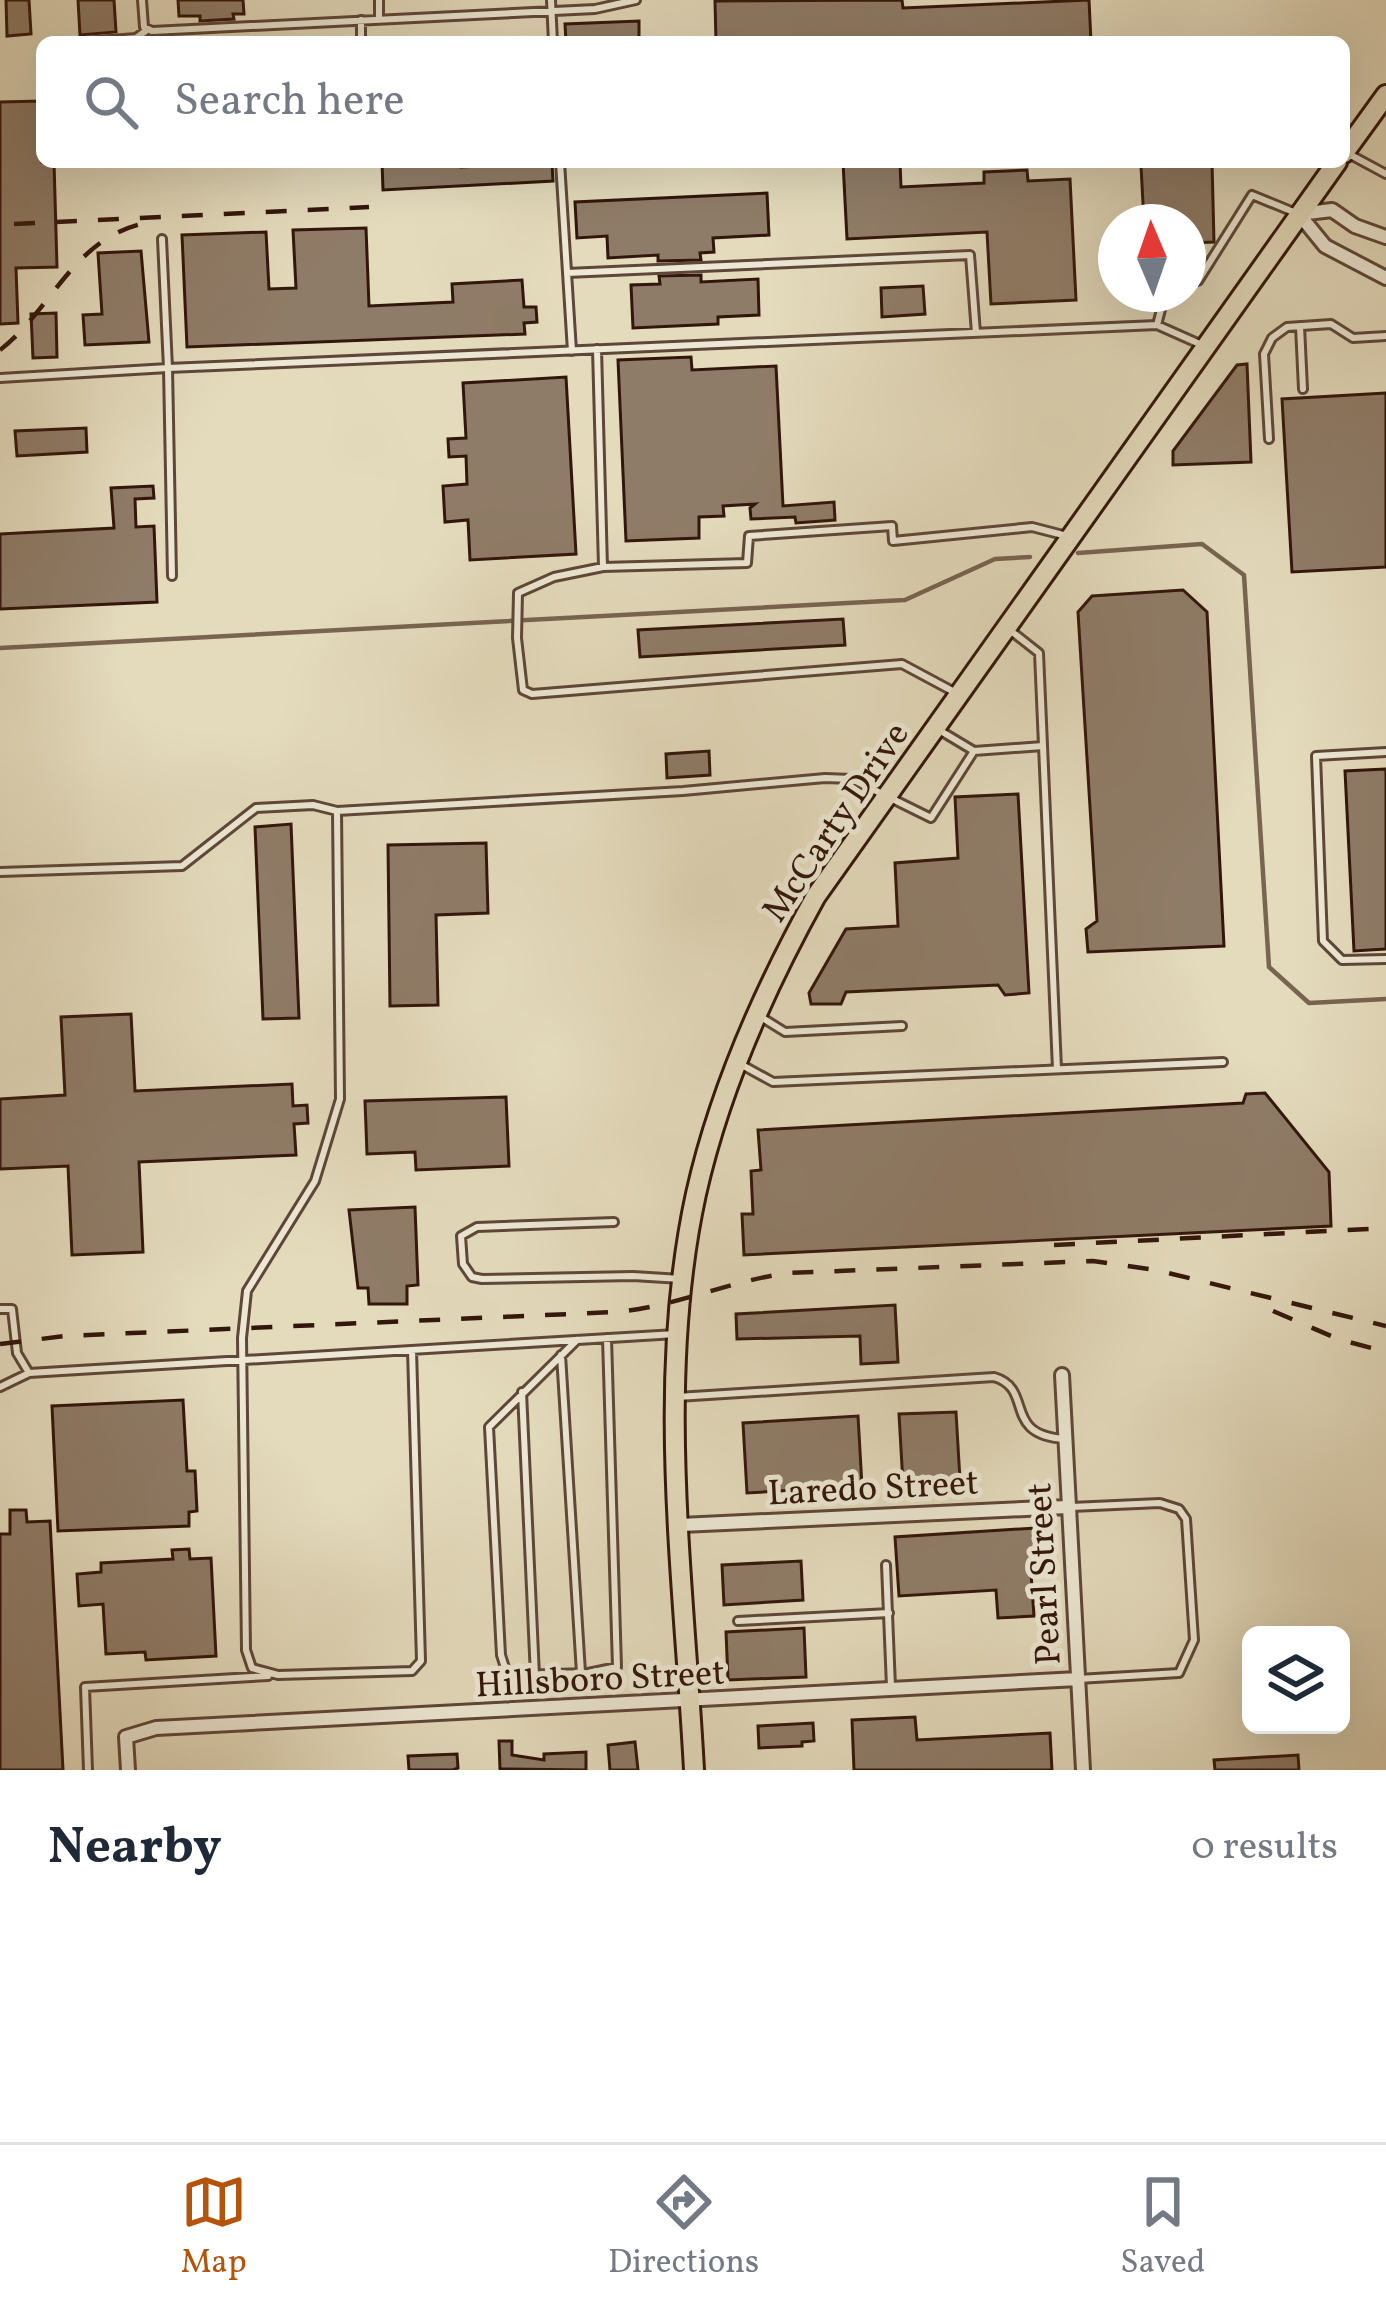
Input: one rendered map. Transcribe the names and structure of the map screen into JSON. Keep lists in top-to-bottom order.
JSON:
{
  "streets": {
    "main road": ["McCarty Drive"],
    "street": ["Laredo Street", "Pearl Street", "Hillsboro Street"]
  },
  "crossings": [
    ["McCarty Drive", "Laredo Street"],
    ["McCarty Drive", "Hillsboro Street"],
    ["Laredo Street", "Pearl Street"],
    ["Pearl Street", "Hillsboro Street"]
  ],
  "north": "top",
  "page": {
    "search": "Search here",
    "heading": ["Nearby", "0 results"],
    "nav": ["Map", "Directions", "Saved"]
  }
}
